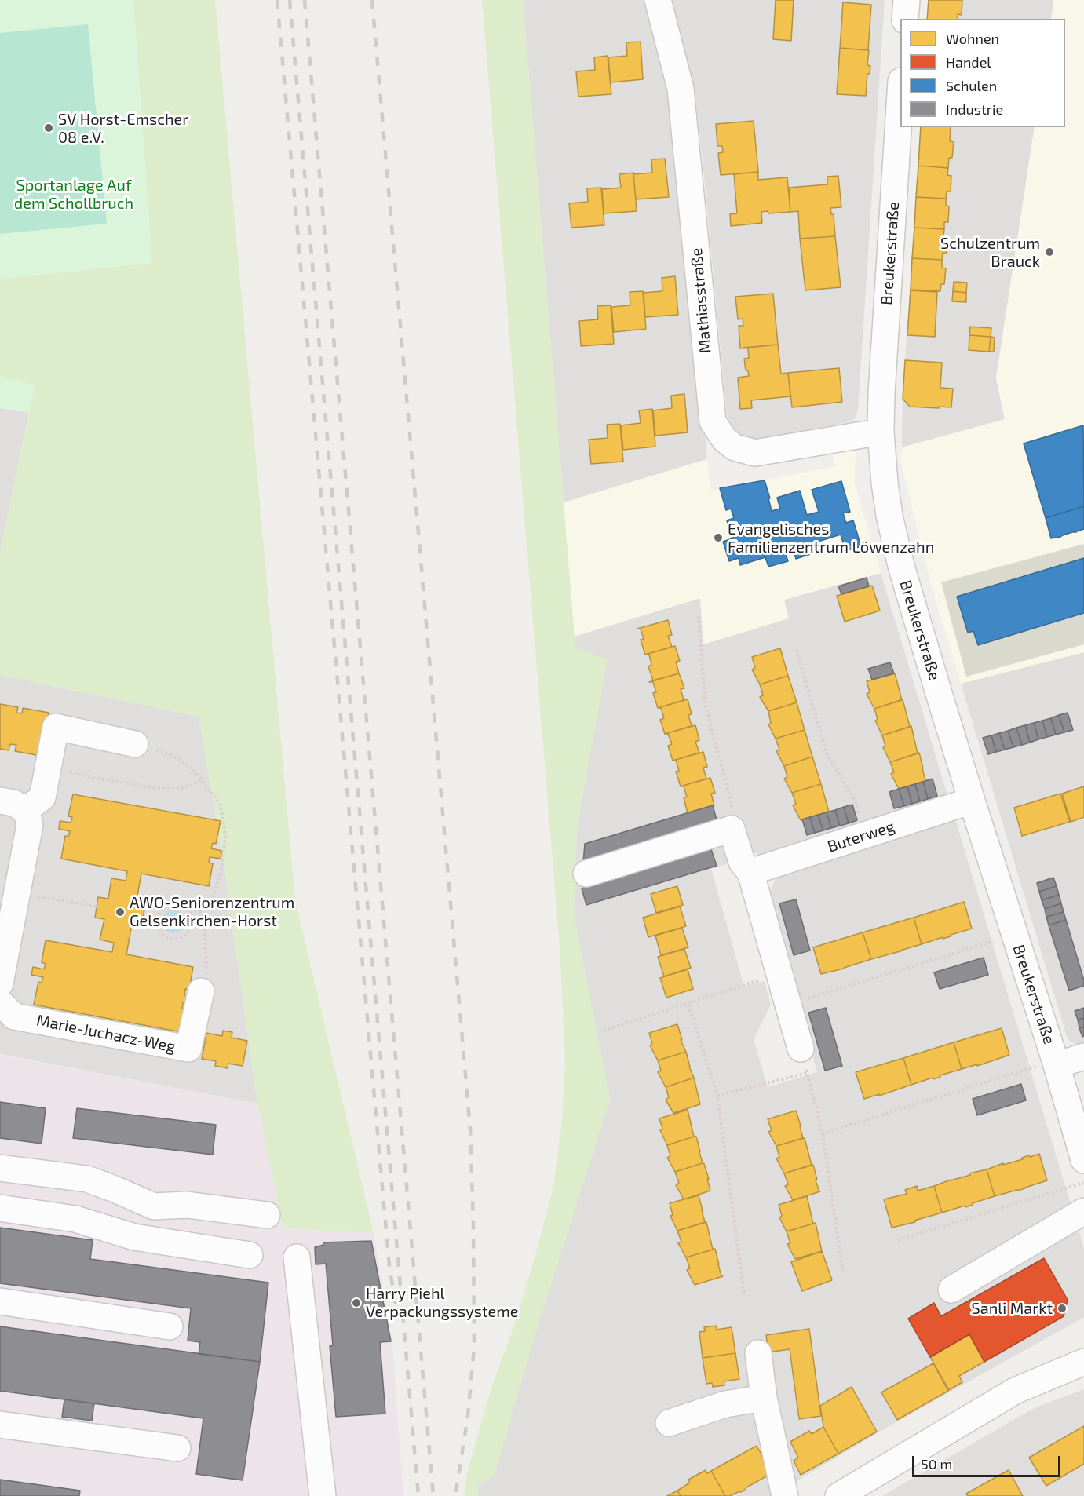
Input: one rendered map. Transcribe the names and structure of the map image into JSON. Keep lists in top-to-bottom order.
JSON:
{
  "streets": {
    "street": [
      "Breukerstraße",
      "Mathiasstraße",
      "Buterweg",
      "Marie-Juchacz-Weg"
    ]
  },
  "crossings": [
    ["Breukerstraße", "Mathiasstraße"],
    ["Breukerstraße", "Buterweg"]
  ],
  "parks": ["Sportanlage Auf dem Schollbruch"],
  "places": [
    "SV Horst-Emscher 08 e.V.",
    "Schulzentrum Brauck",
    "Evangelisches Familienzentrum Löwenzahn",
    "AWO-Seniorenzentrum Gelsenkirchen-Horst",
    "Harry Piehl Verpackungssysteme",
    "Sanli Markt"
  ],
  "legend": [
    "Wohnen",
    "Handel",
    "Schulen",
    "Industrie"
  ],
  "scale_bar": "50 m"
}
